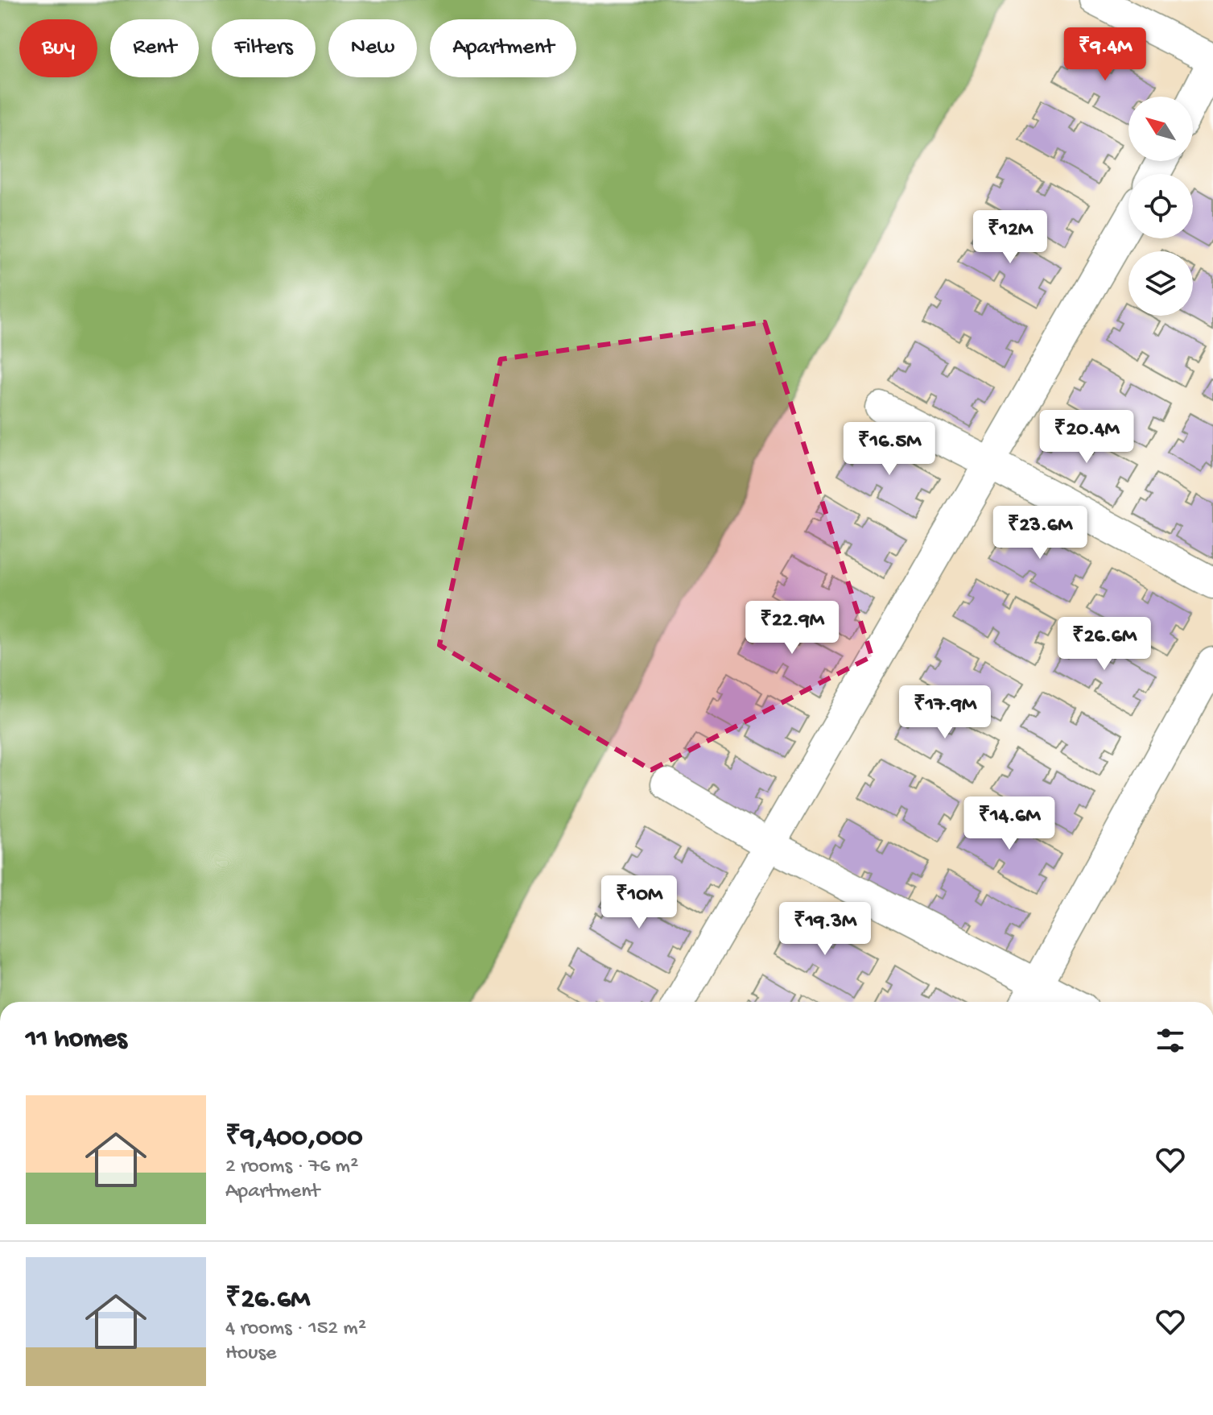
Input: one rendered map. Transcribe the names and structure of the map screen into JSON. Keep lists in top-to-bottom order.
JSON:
{
  "north": "top left",
  "page": {
    "chip": [
      "Buy",
      "Rent",
      "Filters",
      "New",
      "Apartment"
    ],
    "price": [
      "₹9.4M",
      "₹12M",
      "₹20.4M",
      "₹16.5M",
      "₹23.6M",
      "₹22.9M",
      "₹26.6M",
      "₹17.9M",
      "₹14.6M",
      "₹10M",
      "₹19.3M"
    ],
    "heading": "11 homes",
    "list": [
      {
        "name": "₹9,400,000",
        "note": "2 rooms · 76 m² · Apartment"
      },
      {
        "name": "₹26.6M",
        "note": "4 rooms · 152 m² · House"
      }
    ]
  }
}
